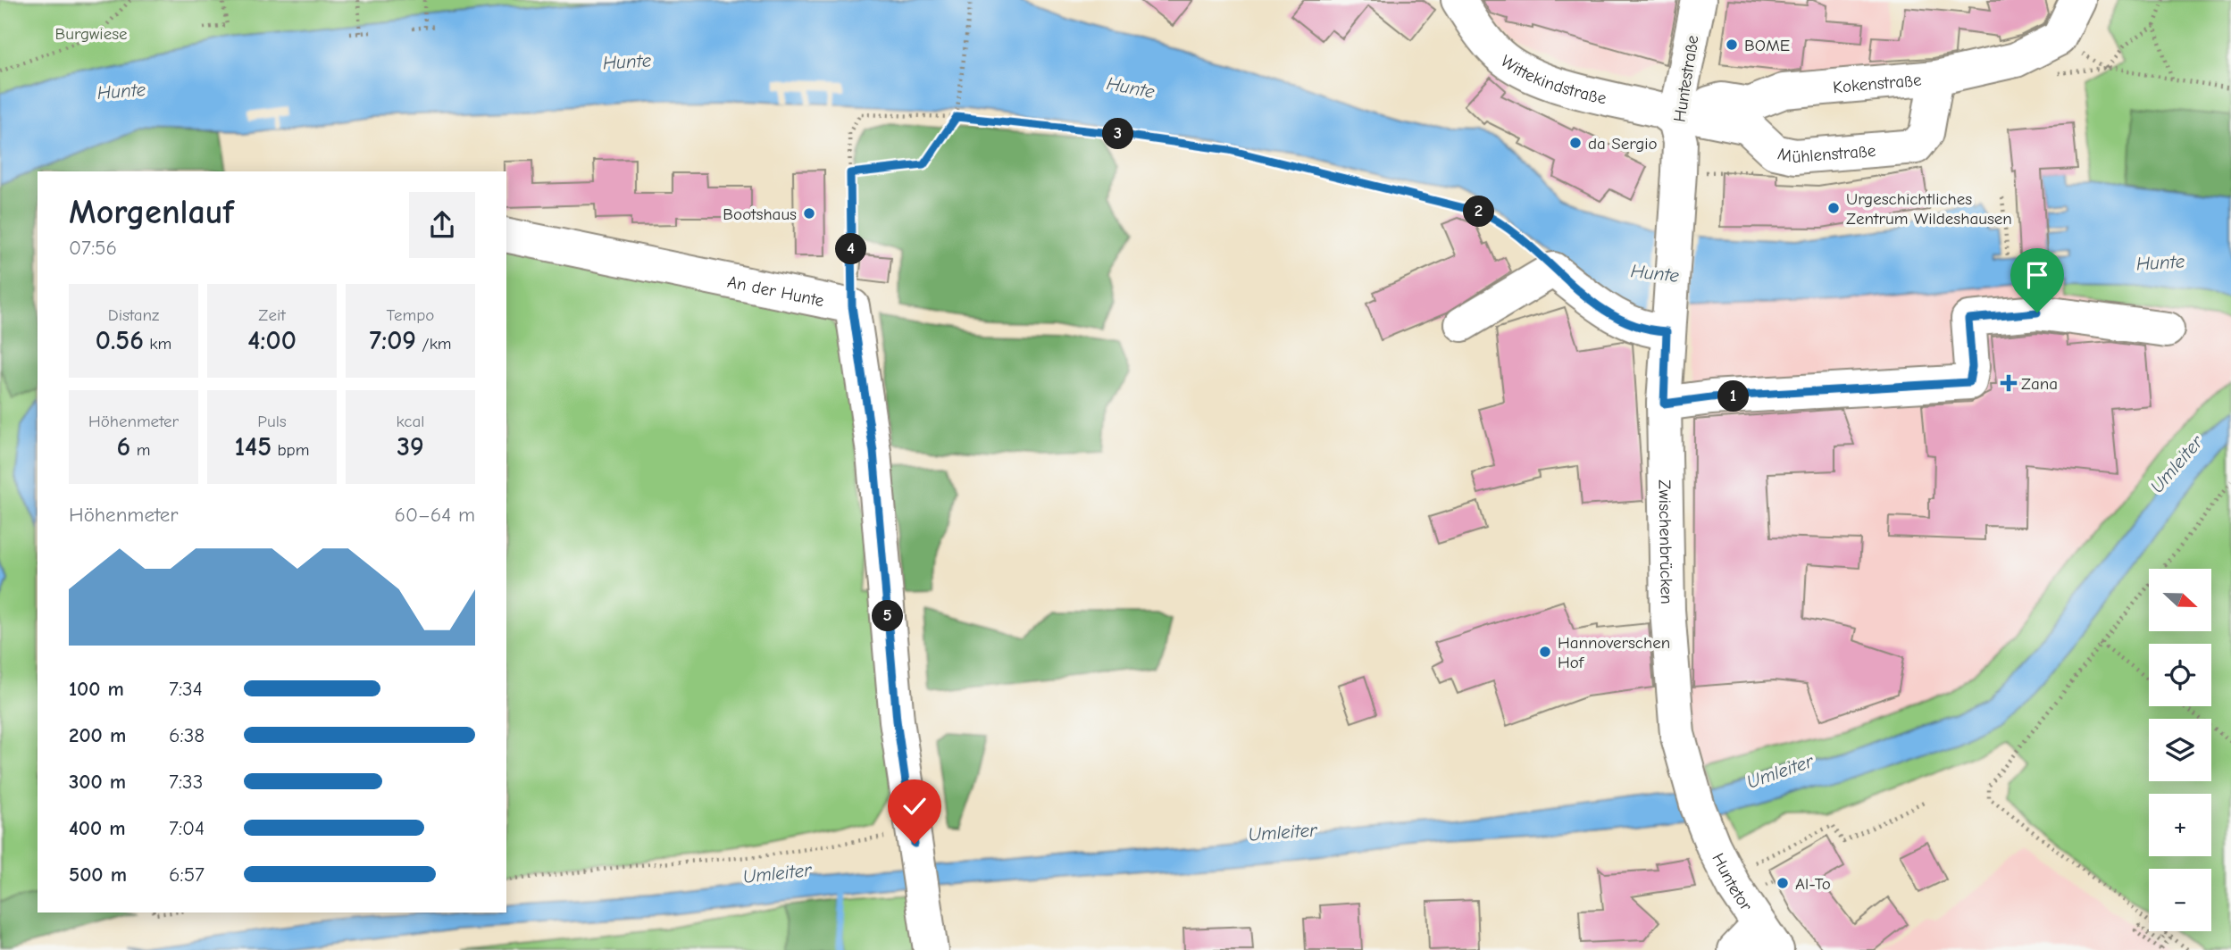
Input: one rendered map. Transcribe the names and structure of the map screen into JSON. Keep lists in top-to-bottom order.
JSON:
{
  "streets": {
    "street": [
      "Wittekindstraße",
      "Huntestraße",
      "Kokenstraße",
      "Mühlenstraße",
      "An der Hunte",
      "Zwischenbrücken",
      "Huntetor"
    ]
  },
  "crossings": [
    ["Wittekindstraße", "Huntestraße"],
    ["Wittekindstraße", "Kokenstraße"],
    ["Wittekindstraße", "Mühlenstraße"],
    ["Huntestraße", "Kokenstraße"],
    ["Huntestraße", "Mühlenstraße"],
    ["Huntestraße", "Zwischenbrücken"],
    ["Kokenstraße", "Mühlenstraße"],
    ["Zwischenbrücken", "Huntetor"]
  ],
  "water": ["Hunte", "Umleiter"],
  "parks": ["Burgwiese"],
  "places": {
    "other": [
      "BOME",
      "da Sergio",
      "Urgeschichtliches Zentrum Wildeshausen",
      "Bootshaus",
      "Hannoverschen Hof",
      "Al-To"
    ],
    "health": ["Zana"]
  },
  "north": "right",
  "page": {
    "pins": [
      "3",
      "2",
      "4",
      "1",
      "5"
    ],
    "heading": ["Morgenlauf", "07:56"],
    "stats": [
      ["Distanz", "0.56 km"],
      ["Zeit", "4:00"],
      ["Tempo", "7:09 /km"],
      ["Höhenmeter", "6 m"],
      ["Puls", "145 bpm"],
      ["kcal", "39"]
    ],
    "chart": ["Höhenmeter", "60–64 m"],
    "map_buttons": ["+", "−"],
    "list": [
      {
        "name": "100 m",
        "note": "7:34"
      },
      {
        "name": "200 m",
        "note": "6:38"
      },
      {
        "name": "300 m",
        "note": "7:33"
      },
      {
        "name": "400 m",
        "note": "7:04"
      },
      {
        "name": "500 m",
        "note": "6:57"
      }
    ]
  }
}
